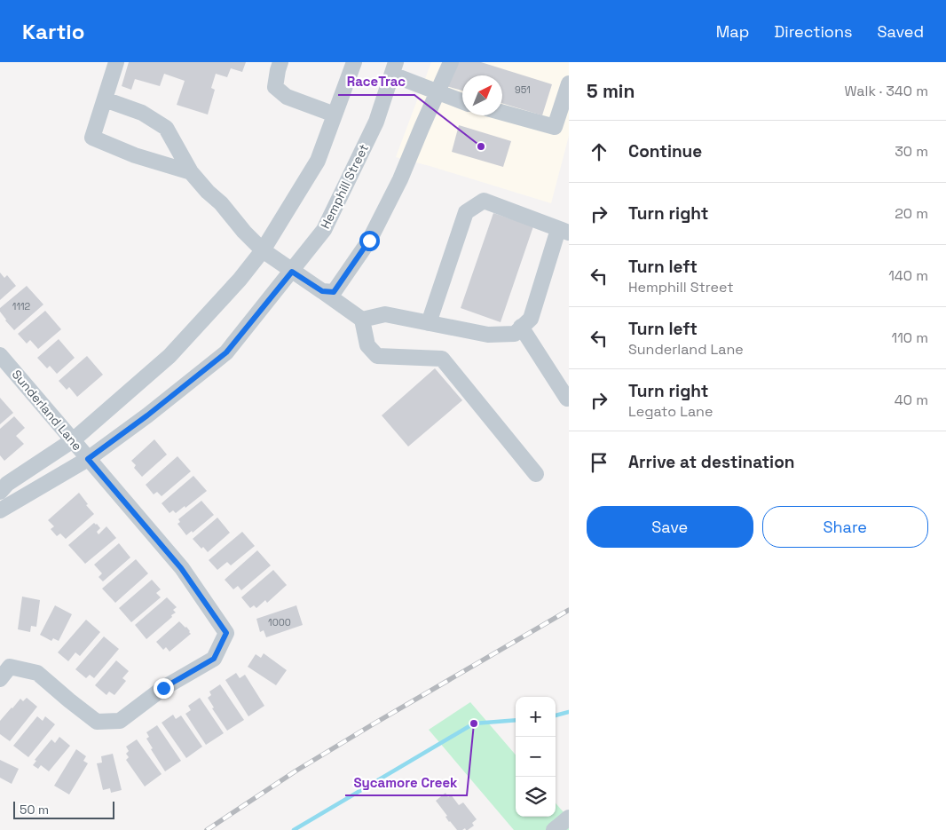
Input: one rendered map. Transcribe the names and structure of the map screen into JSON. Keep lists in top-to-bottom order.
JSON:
{
  "streets": {
    "street": ["Hemphill Street", "Sunderland Lane"]
  },
  "crossings": [
    ["Hemphill Street", "Sunderland Lane"]
  ],
  "places": ["RaceTrac", "Sycamore Creek"],
  "house_numbers": ["951", "1112", "1000"],
  "scale_bar": "50 m",
  "north": "top right",
  "page": {
    "header": "Kartio",
    "nav": ["Map", "Directions", "Saved"],
    "heading": ["5 min", "Walk · 340 m"],
    "list": [
      ["Continue", "30 m"],
      ["Turn right", "20 m"],
      ["Turn left", "Hemphill Street", "140 m"],
      ["Turn left", "Sunderland Lane", "110 m"],
      ["Turn right", "Legato Lane", "40 m"],
      "Arrive at destination"
    ],
    "buttons": ["Save", "Share"],
    "map_buttons": ["+", "−"],
    "scale": "50 m"
  }
}
